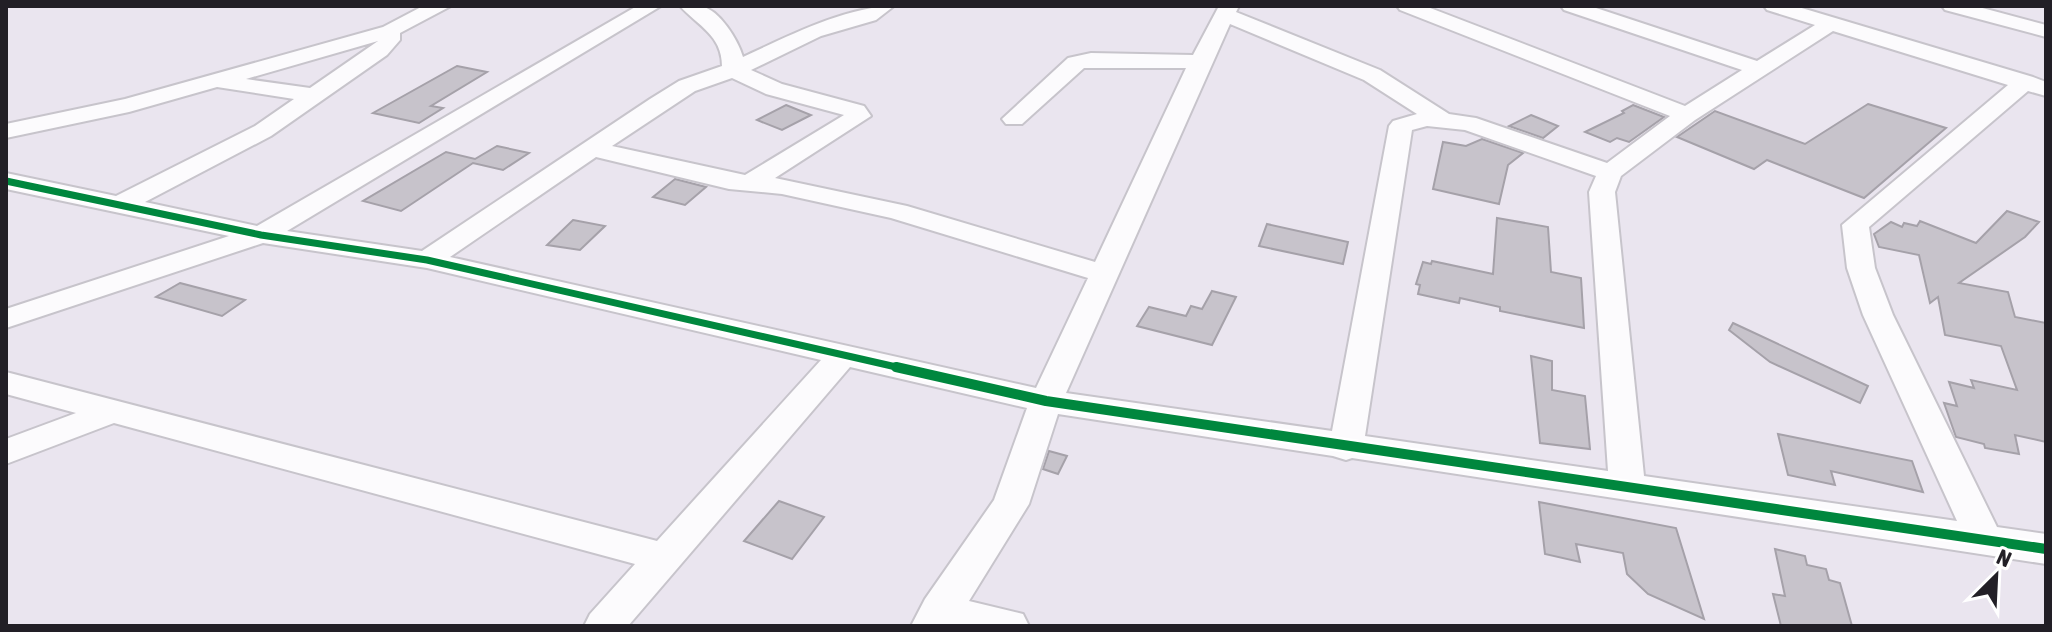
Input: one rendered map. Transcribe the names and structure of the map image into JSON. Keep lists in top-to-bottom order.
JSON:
{
  "north": "top right"
}
